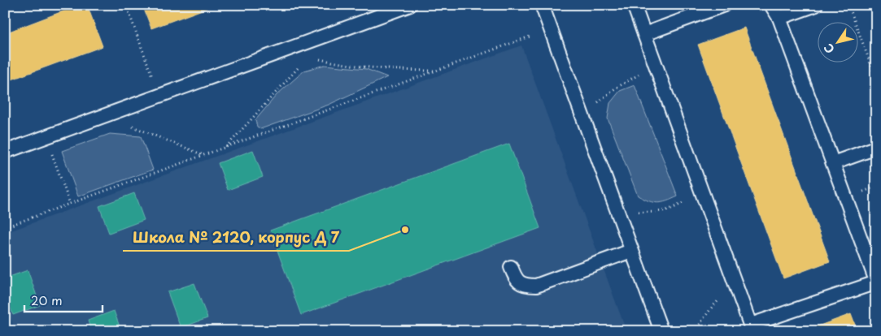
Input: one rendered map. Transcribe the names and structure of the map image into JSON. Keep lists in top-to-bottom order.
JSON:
{
  "places": ["Школа № 2120, корпус Д 7"],
  "scale_bar": "20 m",
  "north": "bottom left"
}
